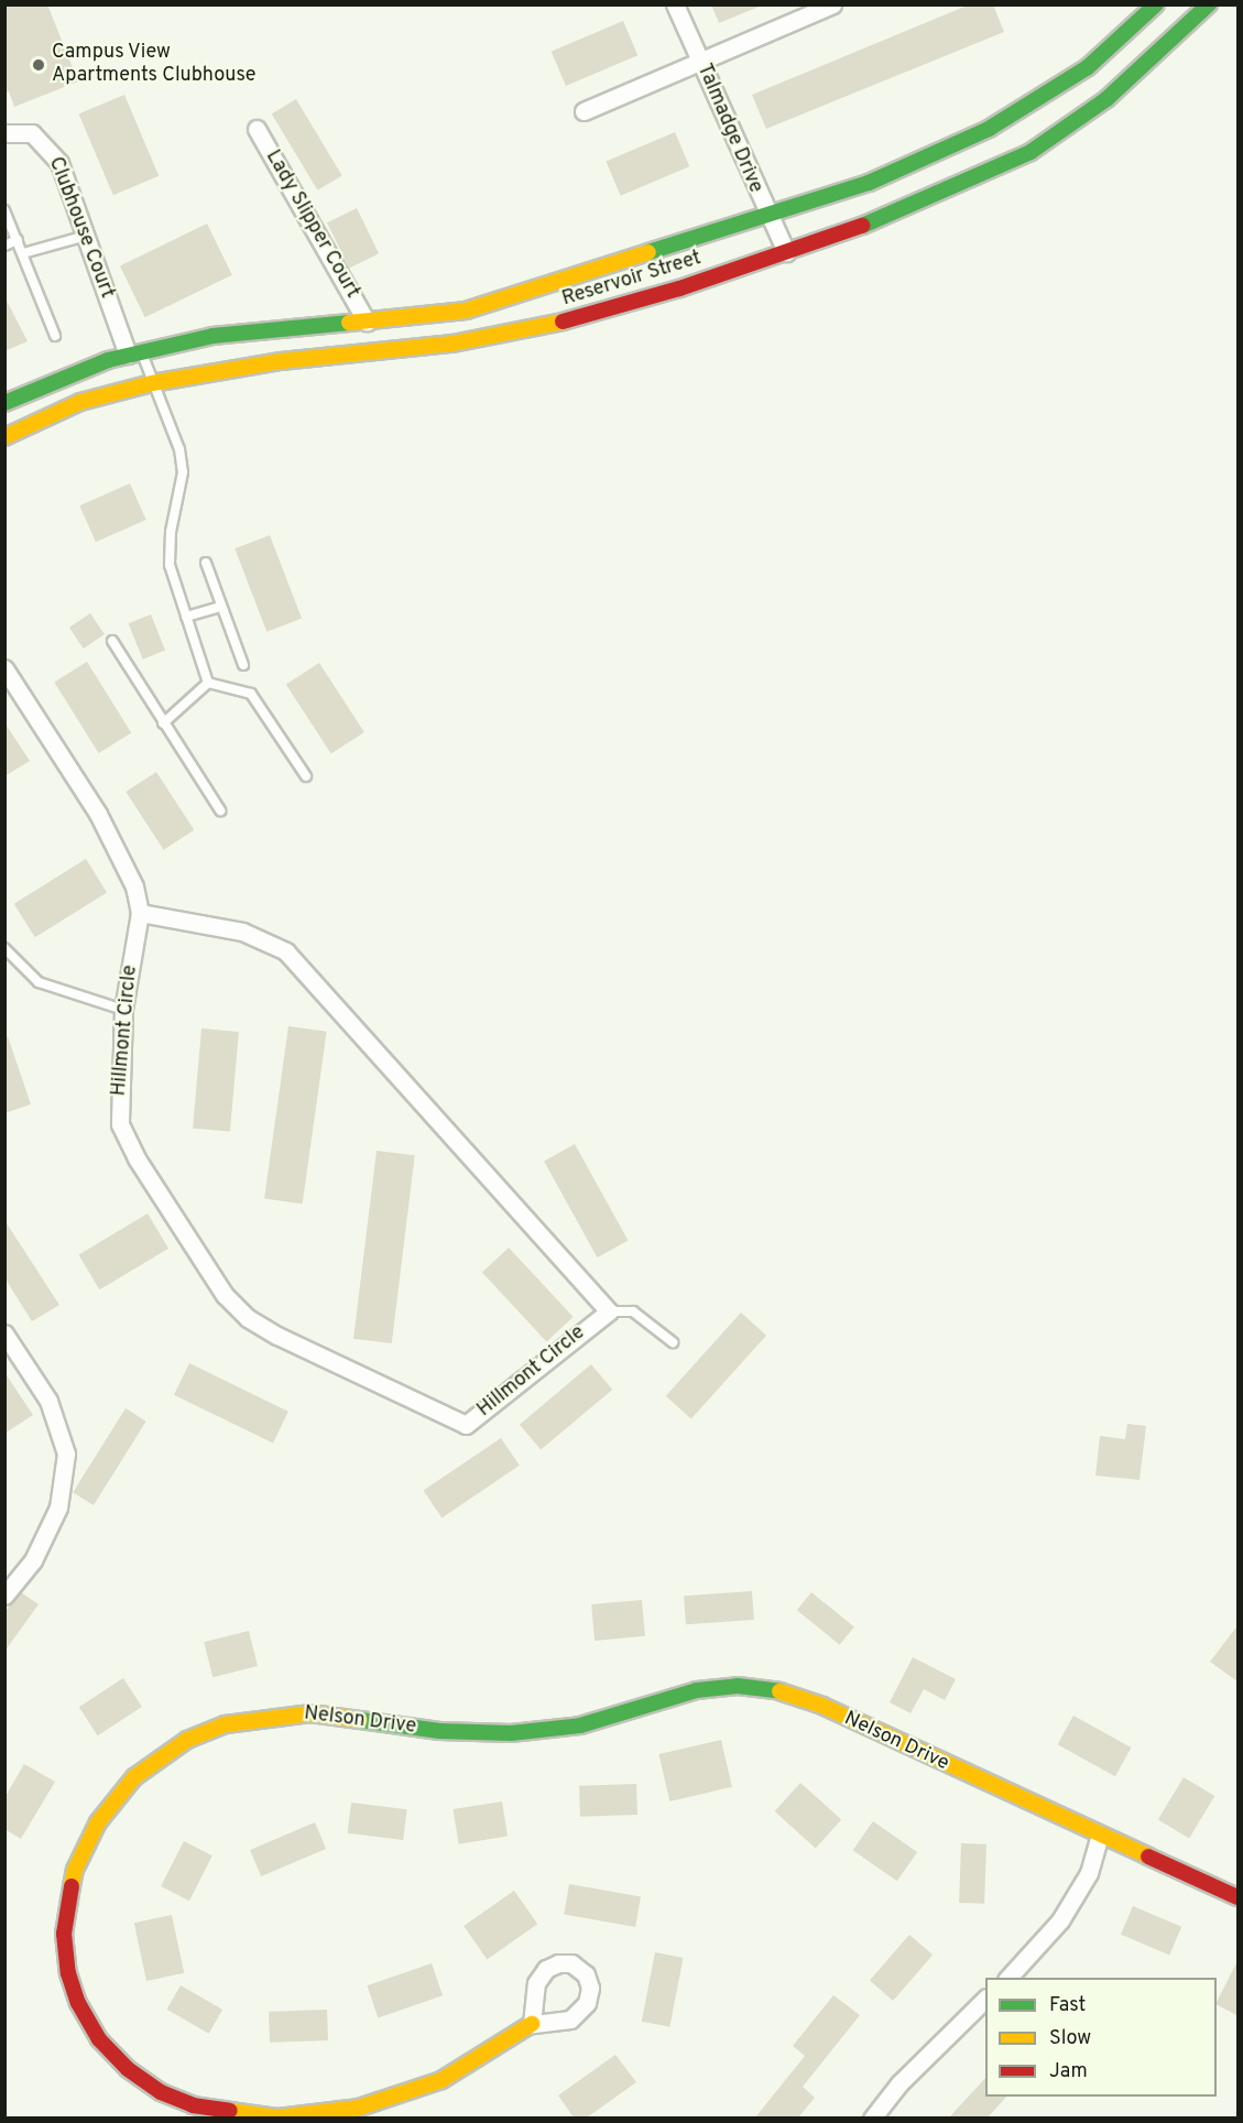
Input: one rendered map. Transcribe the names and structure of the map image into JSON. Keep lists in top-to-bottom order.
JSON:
{
  "streets": {
    "main road": ["Reservoir Street", "Nelson Drive"],
    "street": [
      "Talmadge Drive",
      "Lady Slipper Court",
      "Clubhouse Court",
      "Hillmont Circle"
    ]
  },
  "crossings": [
    ["Talmadge Drive", "Reservoir Street"],
    ["Lady Slipper Court", "Reservoir Street"],
    ["Clubhouse Court", "Reservoir Street"]
  ],
  "places": ["Campus View Apartments Clubhouse"],
  "legend": ["Fast", "Slow", "Jam"]
}
